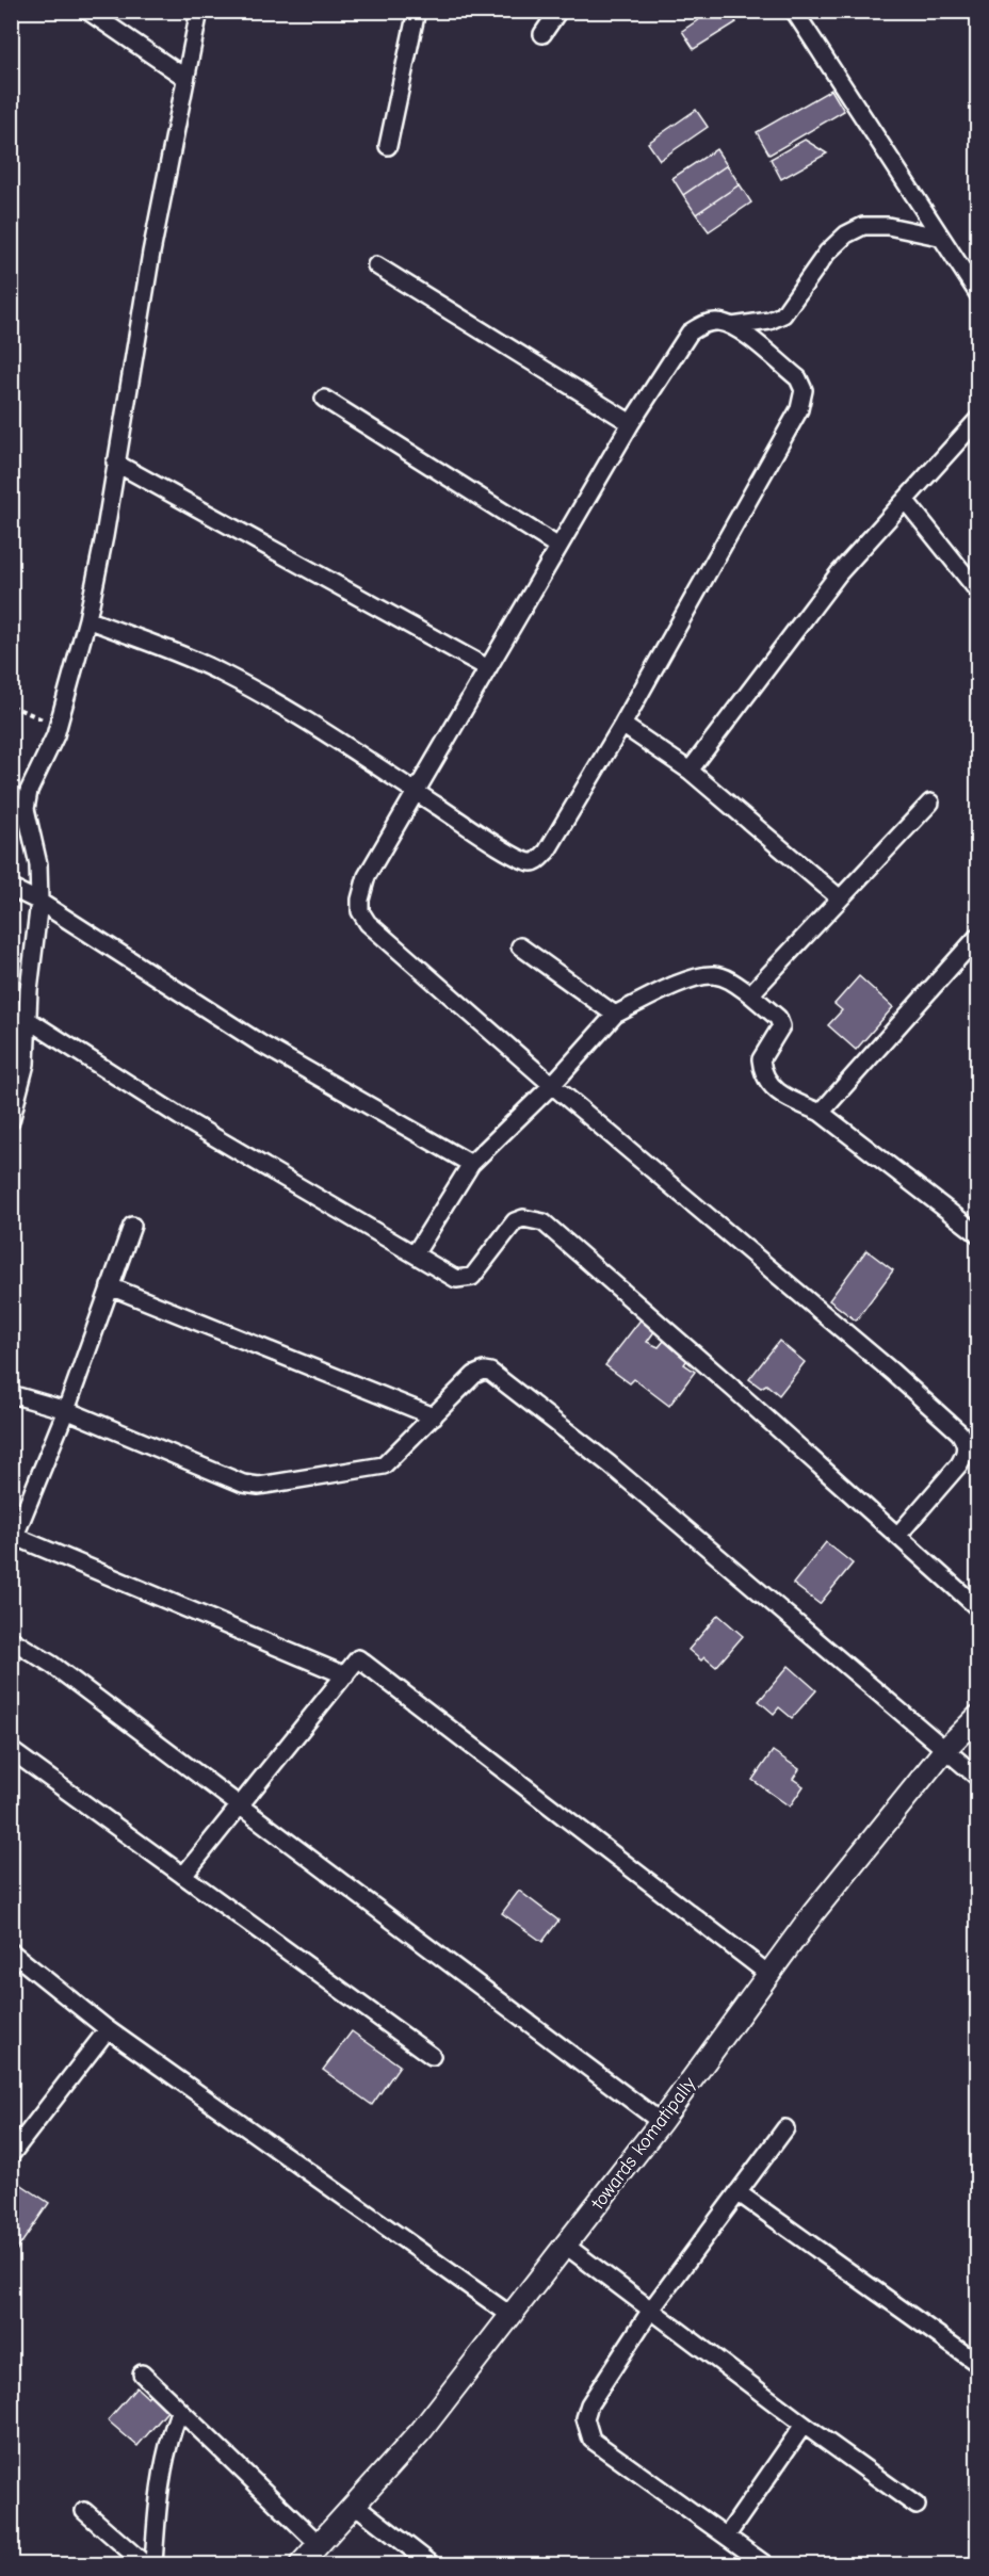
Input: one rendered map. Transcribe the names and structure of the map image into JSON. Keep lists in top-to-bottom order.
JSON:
{
  "streets": {
    "street": ["towards komatipally"]
  }
}
